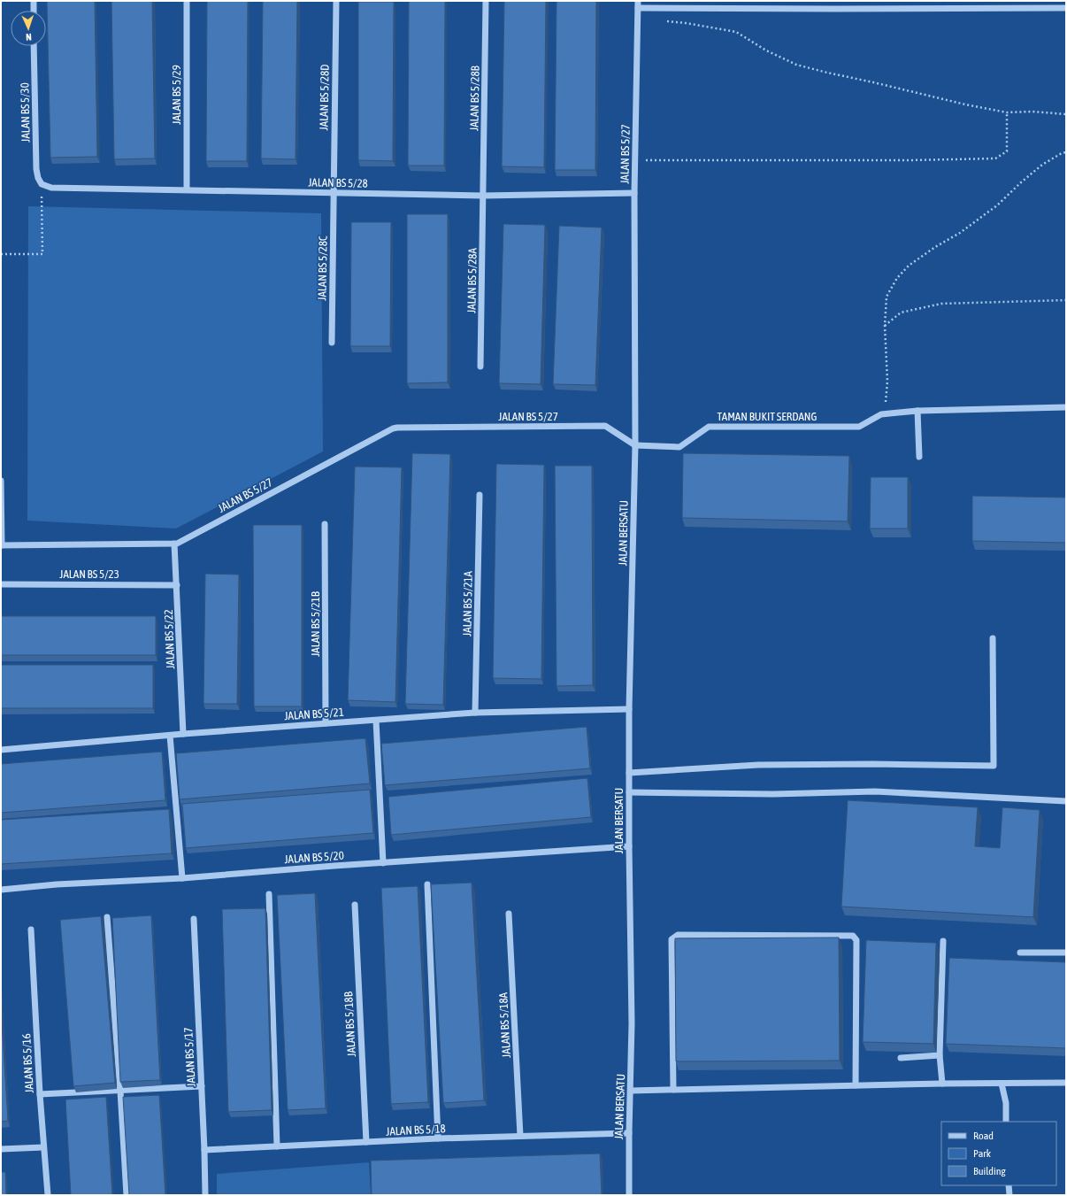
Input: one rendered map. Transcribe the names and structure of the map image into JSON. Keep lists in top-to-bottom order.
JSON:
{
  "streets": {
    "street": [
      "JALAN BS 5/29",
      "JALAN BS 5/28D",
      "JALAN BS 5/28B",
      "JALAN BS 5/30",
      "JALAN BS 5/27",
      "JALAN BS 5/28",
      "JALAN BS 5/28C",
      "JALAN BS 5/28A",
      "TAMAN BUKIT SERDANG",
      "JALAN BERSATU",
      "JALAN BS 5/23",
      "JALAN BS 5/21A",
      "JALAN BS 5/21B",
      "JALAN BS 5/22",
      "JALAN BS 5/21",
      "JALAN BS 5/20",
      "JALAN BS 5/18B",
      "JALAN BS 5/18A",
      "JALAN BS 5/17",
      "JALAN BS 5/16",
      "JALAN BS 5/18"
    ]
  },
  "crossings": [
    ["JALAN BS 5/29", "JALAN BS 5/28"],
    ["JALAN BS 5/28D", "JALAN BS 5/28"],
    ["JALAN BS 5/28D", "JALAN BS 5/28C"],
    ["JALAN BS 5/28B", "JALAN BS 5/28"],
    ["JALAN BS 5/28B", "JALAN BS 5/28A"],
    ["JALAN BS 5/30", "JALAN BS 5/28"],
    ["JALAN BS 5/27", "JALAN BS 5/28"],
    ["JALAN BS 5/27", "TAMAN BUKIT SERDANG"],
    ["JALAN BS 5/27", "JALAN BERSATU"],
    ["JALAN BS 5/27", "JALAN BS 5/22"],
    ["JALAN BS 5/28", "JALAN BS 5/28C"],
    ["JALAN BS 5/28", "JALAN BS 5/28A"],
    ["TAMAN BUKIT SERDANG", "JALAN BERSATU"],
    ["JALAN BERSATU", "JALAN BS 5/21"],
    ["JALAN BERSATU", "JALAN BS 5/20"],
    ["JALAN BERSATU", "JALAN BS 5/18"],
    ["JALAN BS 5/23", "JALAN BS 5/22"],
    ["JALAN BS 5/21A", "JALAN BS 5/21"],
    ["JALAN BS 5/21B", "JALAN BS 5/21"],
    ["JALAN BS 5/22", "JALAN BS 5/21"],
    ["JALAN BS 5/18B", "JALAN BS 5/18"],
    ["JALAN BS 5/18A", "JALAN BS 5/18"],
    ["JALAN BS 5/17", "JALAN BS 5/18"]
  ],
  "legend": ["Road", "Park", "Building"],
  "north": "bottom"
}
